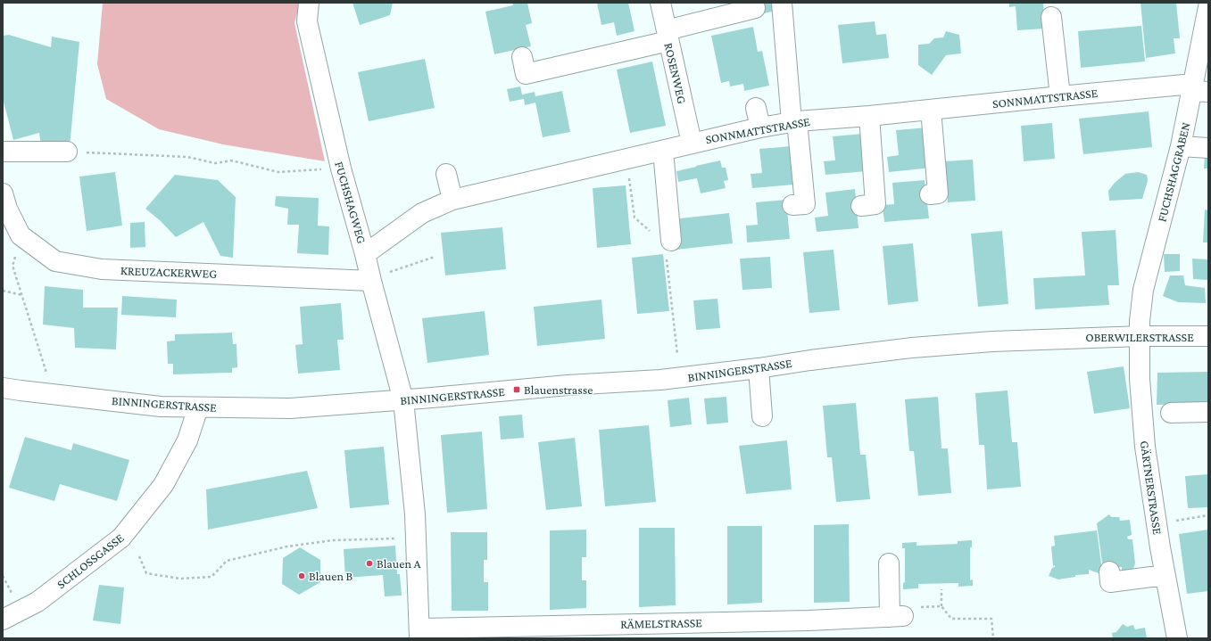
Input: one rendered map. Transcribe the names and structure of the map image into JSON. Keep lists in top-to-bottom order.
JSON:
{
  "streets": {
    "street": [
      "ROSENWEG",
      "SONNMATTSTRASSE",
      "FUCHSHAGGRABEN",
      "FUCHSHAGWEG",
      "KREUZACKERWEG",
      "OBERWILERSTRASSE",
      "BINNINGERSTRASSE",
      "GÄRTNERSTRASSE",
      "SCHLOSSGASSE",
      "RÄMELSTRASSE"
    ]
  },
  "crossings": [
    ["ROSENWEG", "SONNMATTSTRASSE"],
    ["SONNMATTSTRASSE", "FUCHSHAGGRABEN"],
    ["SONNMATTSTRASSE", "FUCHSHAGWEG"],
    ["FUCHSHAGGRABEN", "OBERWILERSTRASSE"],
    ["FUCHSHAGGRABEN", "GÄRTNERSTRASSE"],
    ["FUCHSHAGWEG", "KREUZACKERWEG"],
    ["FUCHSHAGWEG", "BINNINGERSTRASSE"],
    ["OBERWILERSTRASSE", "BINNINGERSTRASSE"],
    ["OBERWILERSTRASSE", "GÄRTNERSTRASSE"],
    ["BINNINGERSTRASSE", "SCHLOSSGASSE"]
  ],
  "places": {
    "transit": ["Blauenstrasse"],
    "other": ["Blauen A", "Blauen B"]
  }
}
